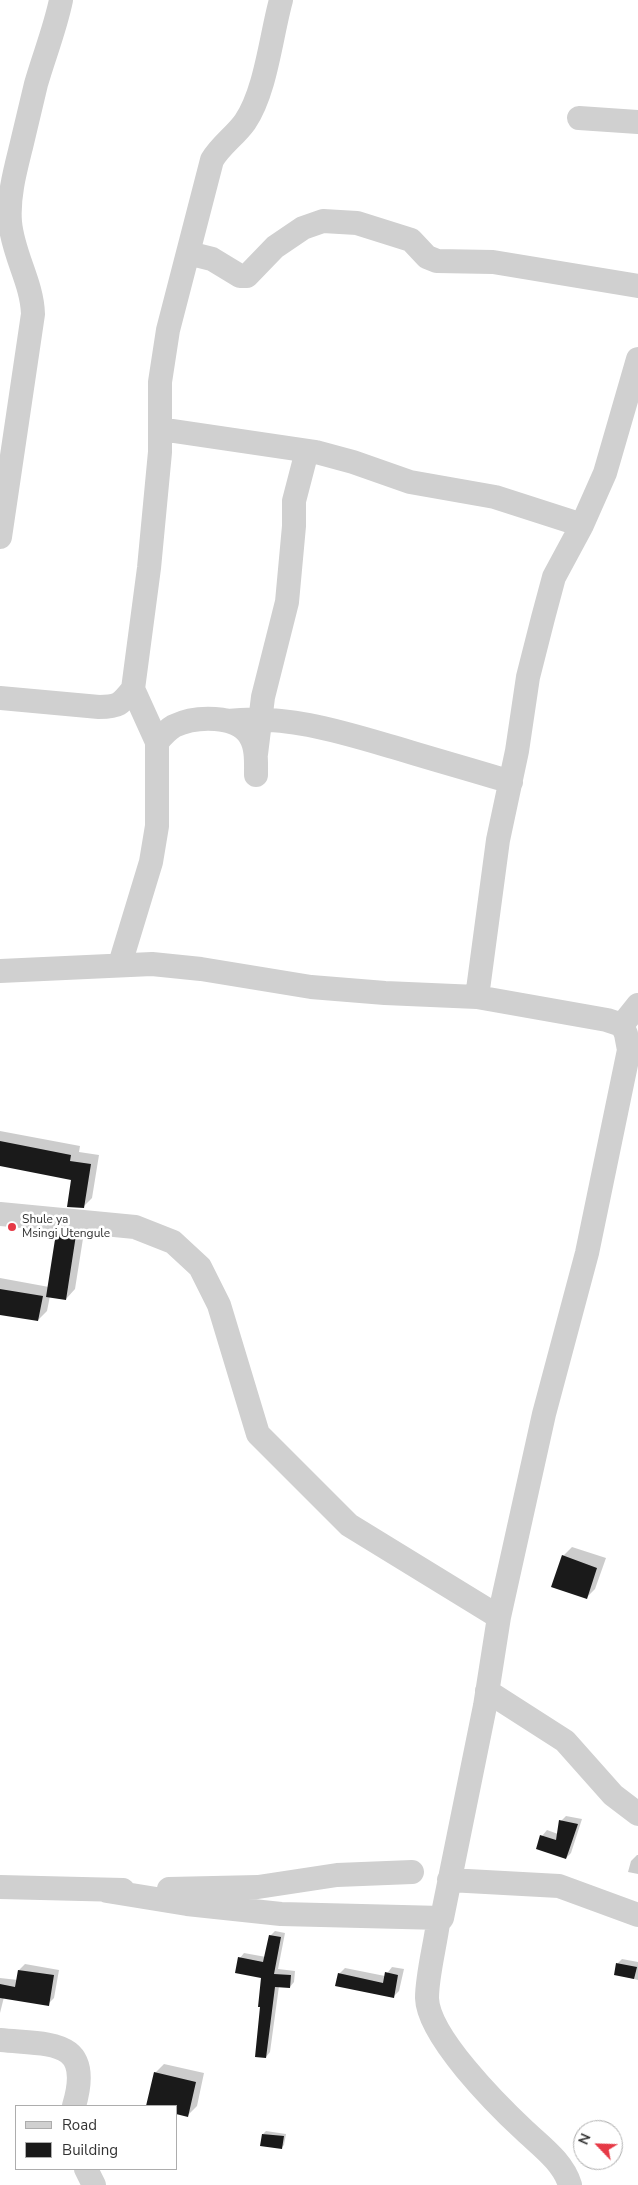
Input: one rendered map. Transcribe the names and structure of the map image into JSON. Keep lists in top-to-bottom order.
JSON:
{
  "places": ["Shule ya Msingi Utengule"],
  "legend": ["Road", "Building"],
  "north": "top left"
}
